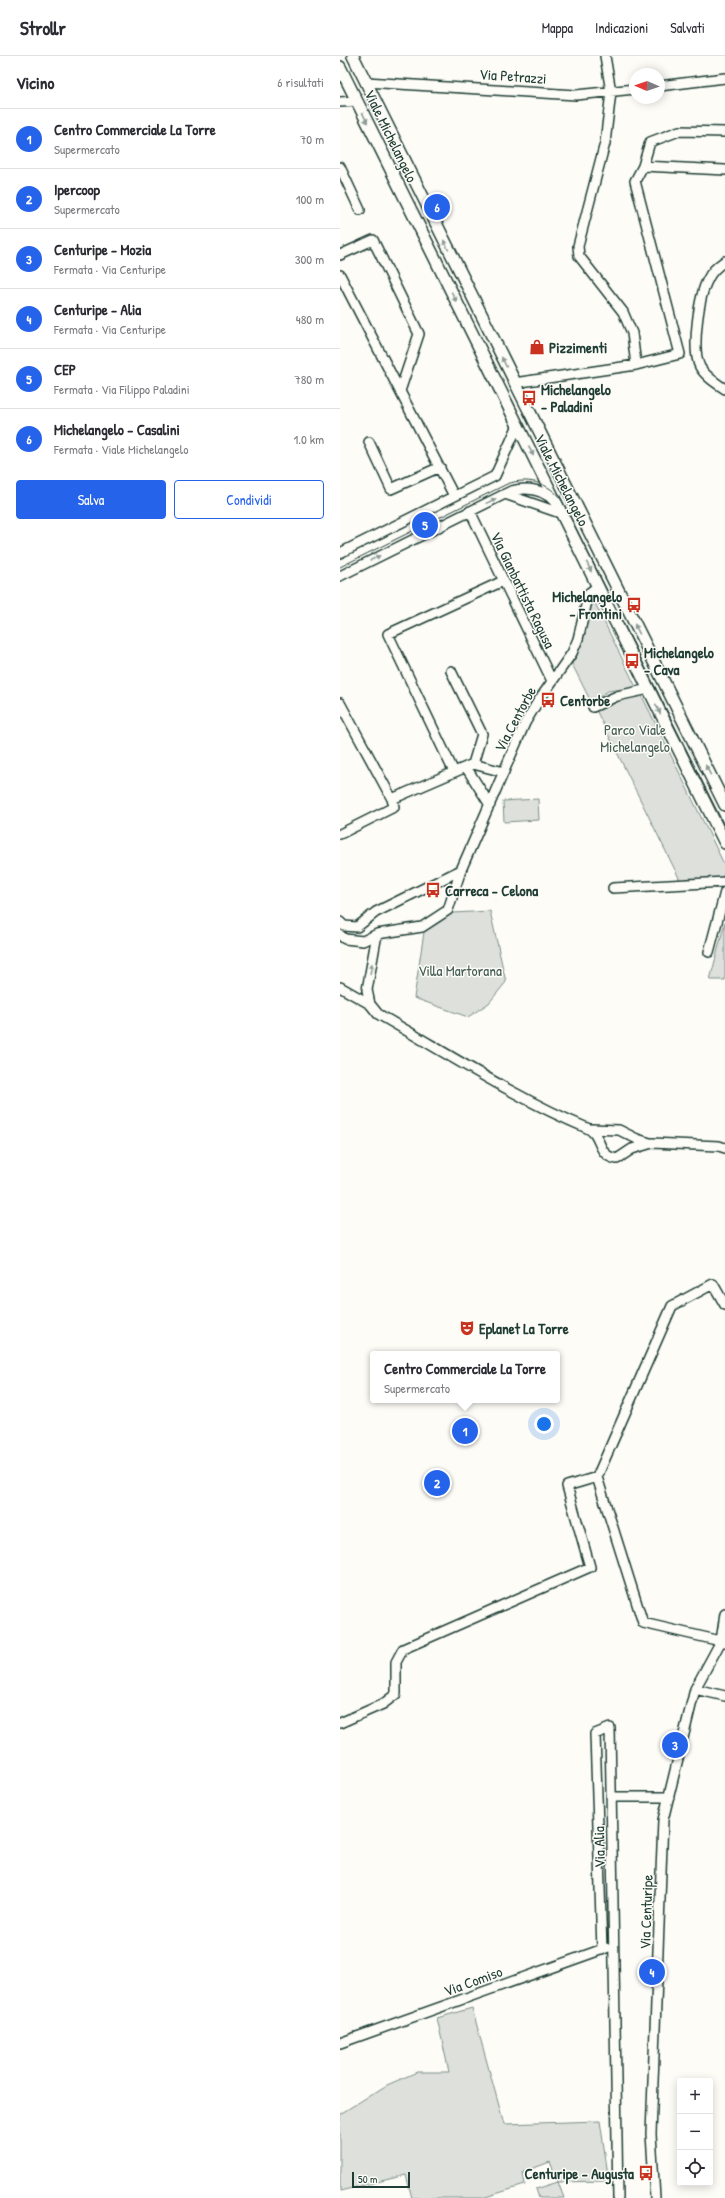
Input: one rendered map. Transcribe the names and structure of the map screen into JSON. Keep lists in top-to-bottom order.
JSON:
{
  "streets": {
    "street": [
      "Via Petrazzi",
      "Viale Michelangelo",
      "Via Gianbattista Ragusa",
      "Via Centorbe",
      "Via Alia",
      "Via Centuripe",
      "Via Comiso"
    ]
  },
  "crossings": [
    ["Via Petrazzi", "Viale Michelangelo"],
    ["Viale Michelangelo", "Via Centorbe"],
    ["Via Gianbattista Ragusa", "Via Centorbe"],
    ["Via Alia", "Via Comiso"]
  ],
  "parks": ["Parco Viale Michelangelo", "Villa Martorana"],
  "places": {
    "shop": ["Pizzimenti"],
    "bus stop": [
      "Michelangelo - Paladini",
      "Michelangelo - Frontini",
      "Michelangelo - Cava",
      "Centorbe",
      "Carreca - Celona",
      "Centuripe - Augusta"
    ],
    "theatre": ["Eplanet La Torre"]
  },
  "scale_bar": "50 m",
  "north": "left",
  "page": {
    "header": "Strollr",
    "nav": ["Mappa", "Indicazioni", "Salvati"],
    "heading": ["Vicino", "6 risultati"],
    "list": [
      {
        "mark": "1",
        "name": "Centro Commerciale La Torre",
        "note": "Supermercato",
        "value": "70 m"
      },
      {
        "mark": "2",
        "name": "Ipercoop",
        "note": "Supermercato",
        "value": "100 m"
      },
      {
        "mark": "3",
        "name": "Centuripe - Mozia",
        "note": "Fermata · Via Centuripe",
        "value": "300 m"
      },
      {
        "mark": "4",
        "name": "Centuripe - Alia",
        "note": "Fermata · Via Centuripe",
        "value": "480 m"
      },
      {
        "mark": "5",
        "name": "CEP",
        "note": "Fermata · Via Filippo Paladini",
        "value": "780 m"
      },
      {
        "mark": "6",
        "name": "Michelangelo - Casalini",
        "note": "Fermata · Viale Michelangelo",
        "value": "1.0 km"
      }
    ],
    "pins": [
      "6",
      "5",
      "1",
      "2",
      "3",
      "4"
    ],
    "buttons": ["Salva", "Condividi"],
    "popup": ["Centro Commerciale La Torre", "Supermercato"],
    "map_buttons": ["+", "−"],
    "scale": "50 m"
  }
}
